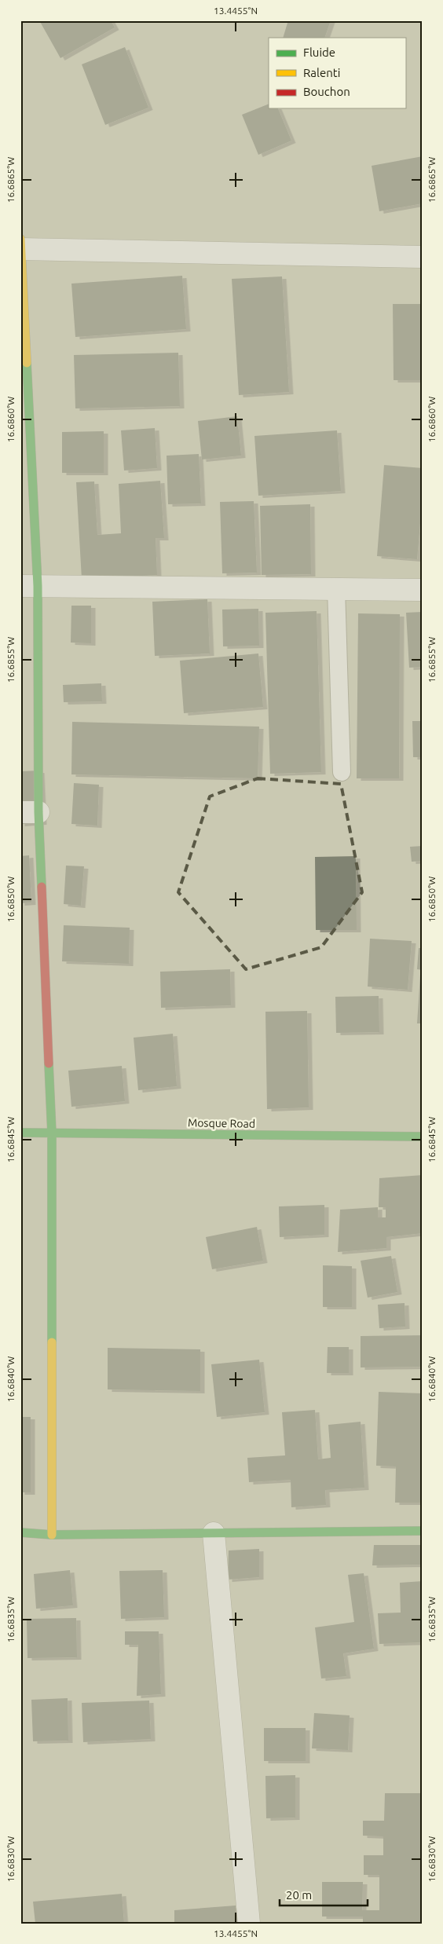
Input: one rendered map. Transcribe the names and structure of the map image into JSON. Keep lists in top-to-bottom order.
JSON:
{
  "streets": {
    "street": ["Mosque Road"]
  },
  "legend": ["Fluide", "Ralenti", "Bouchon"],
  "scale_bar": "20 m",
  "coordinates": [
    "13.4455°N",
    "16.6865°W",
    "16.6860°W",
    "16.6855°W",
    "16.6850°W",
    "16.6845°W",
    "16.6840°W",
    "16.6835°W",
    "16.6830°W"
  ]
}
